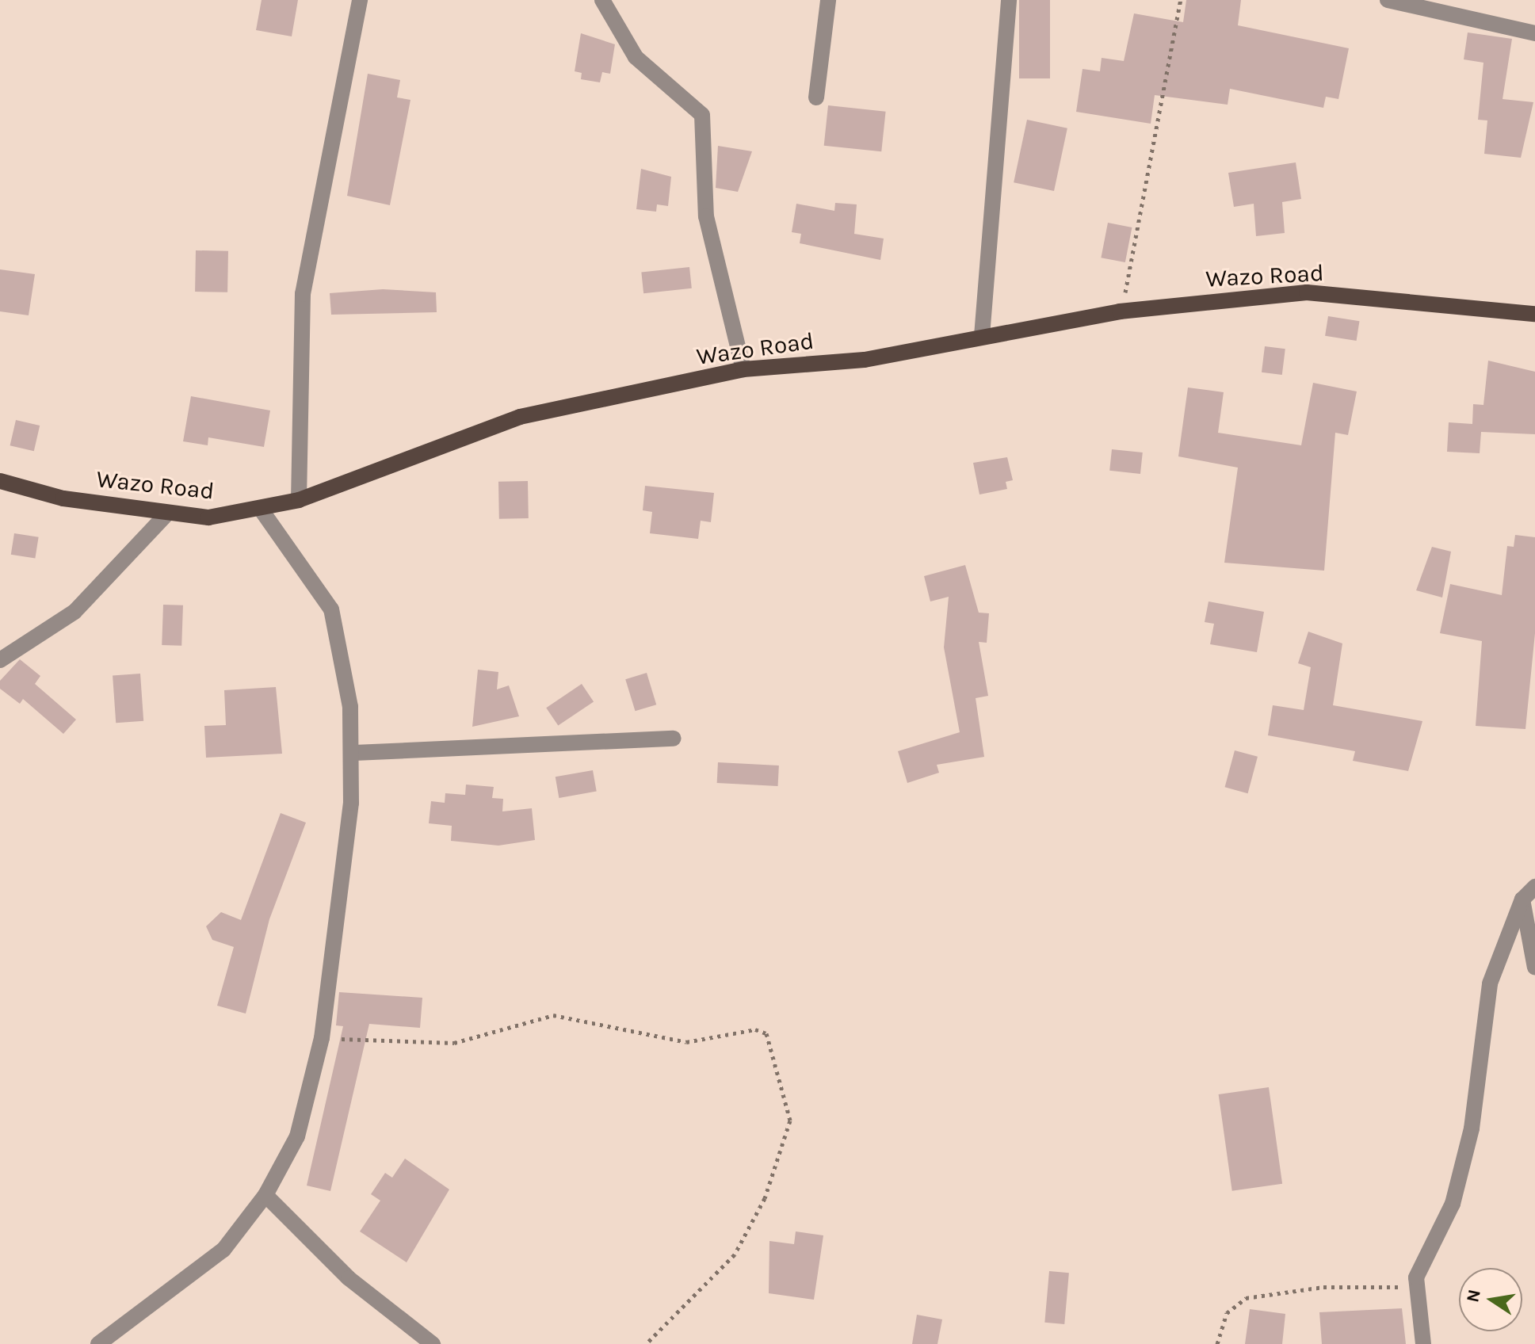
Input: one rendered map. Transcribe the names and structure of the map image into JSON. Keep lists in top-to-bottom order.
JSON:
{
  "streets": {
    "main road": ["Wazo Road"]
  },
  "north": "left"
}
